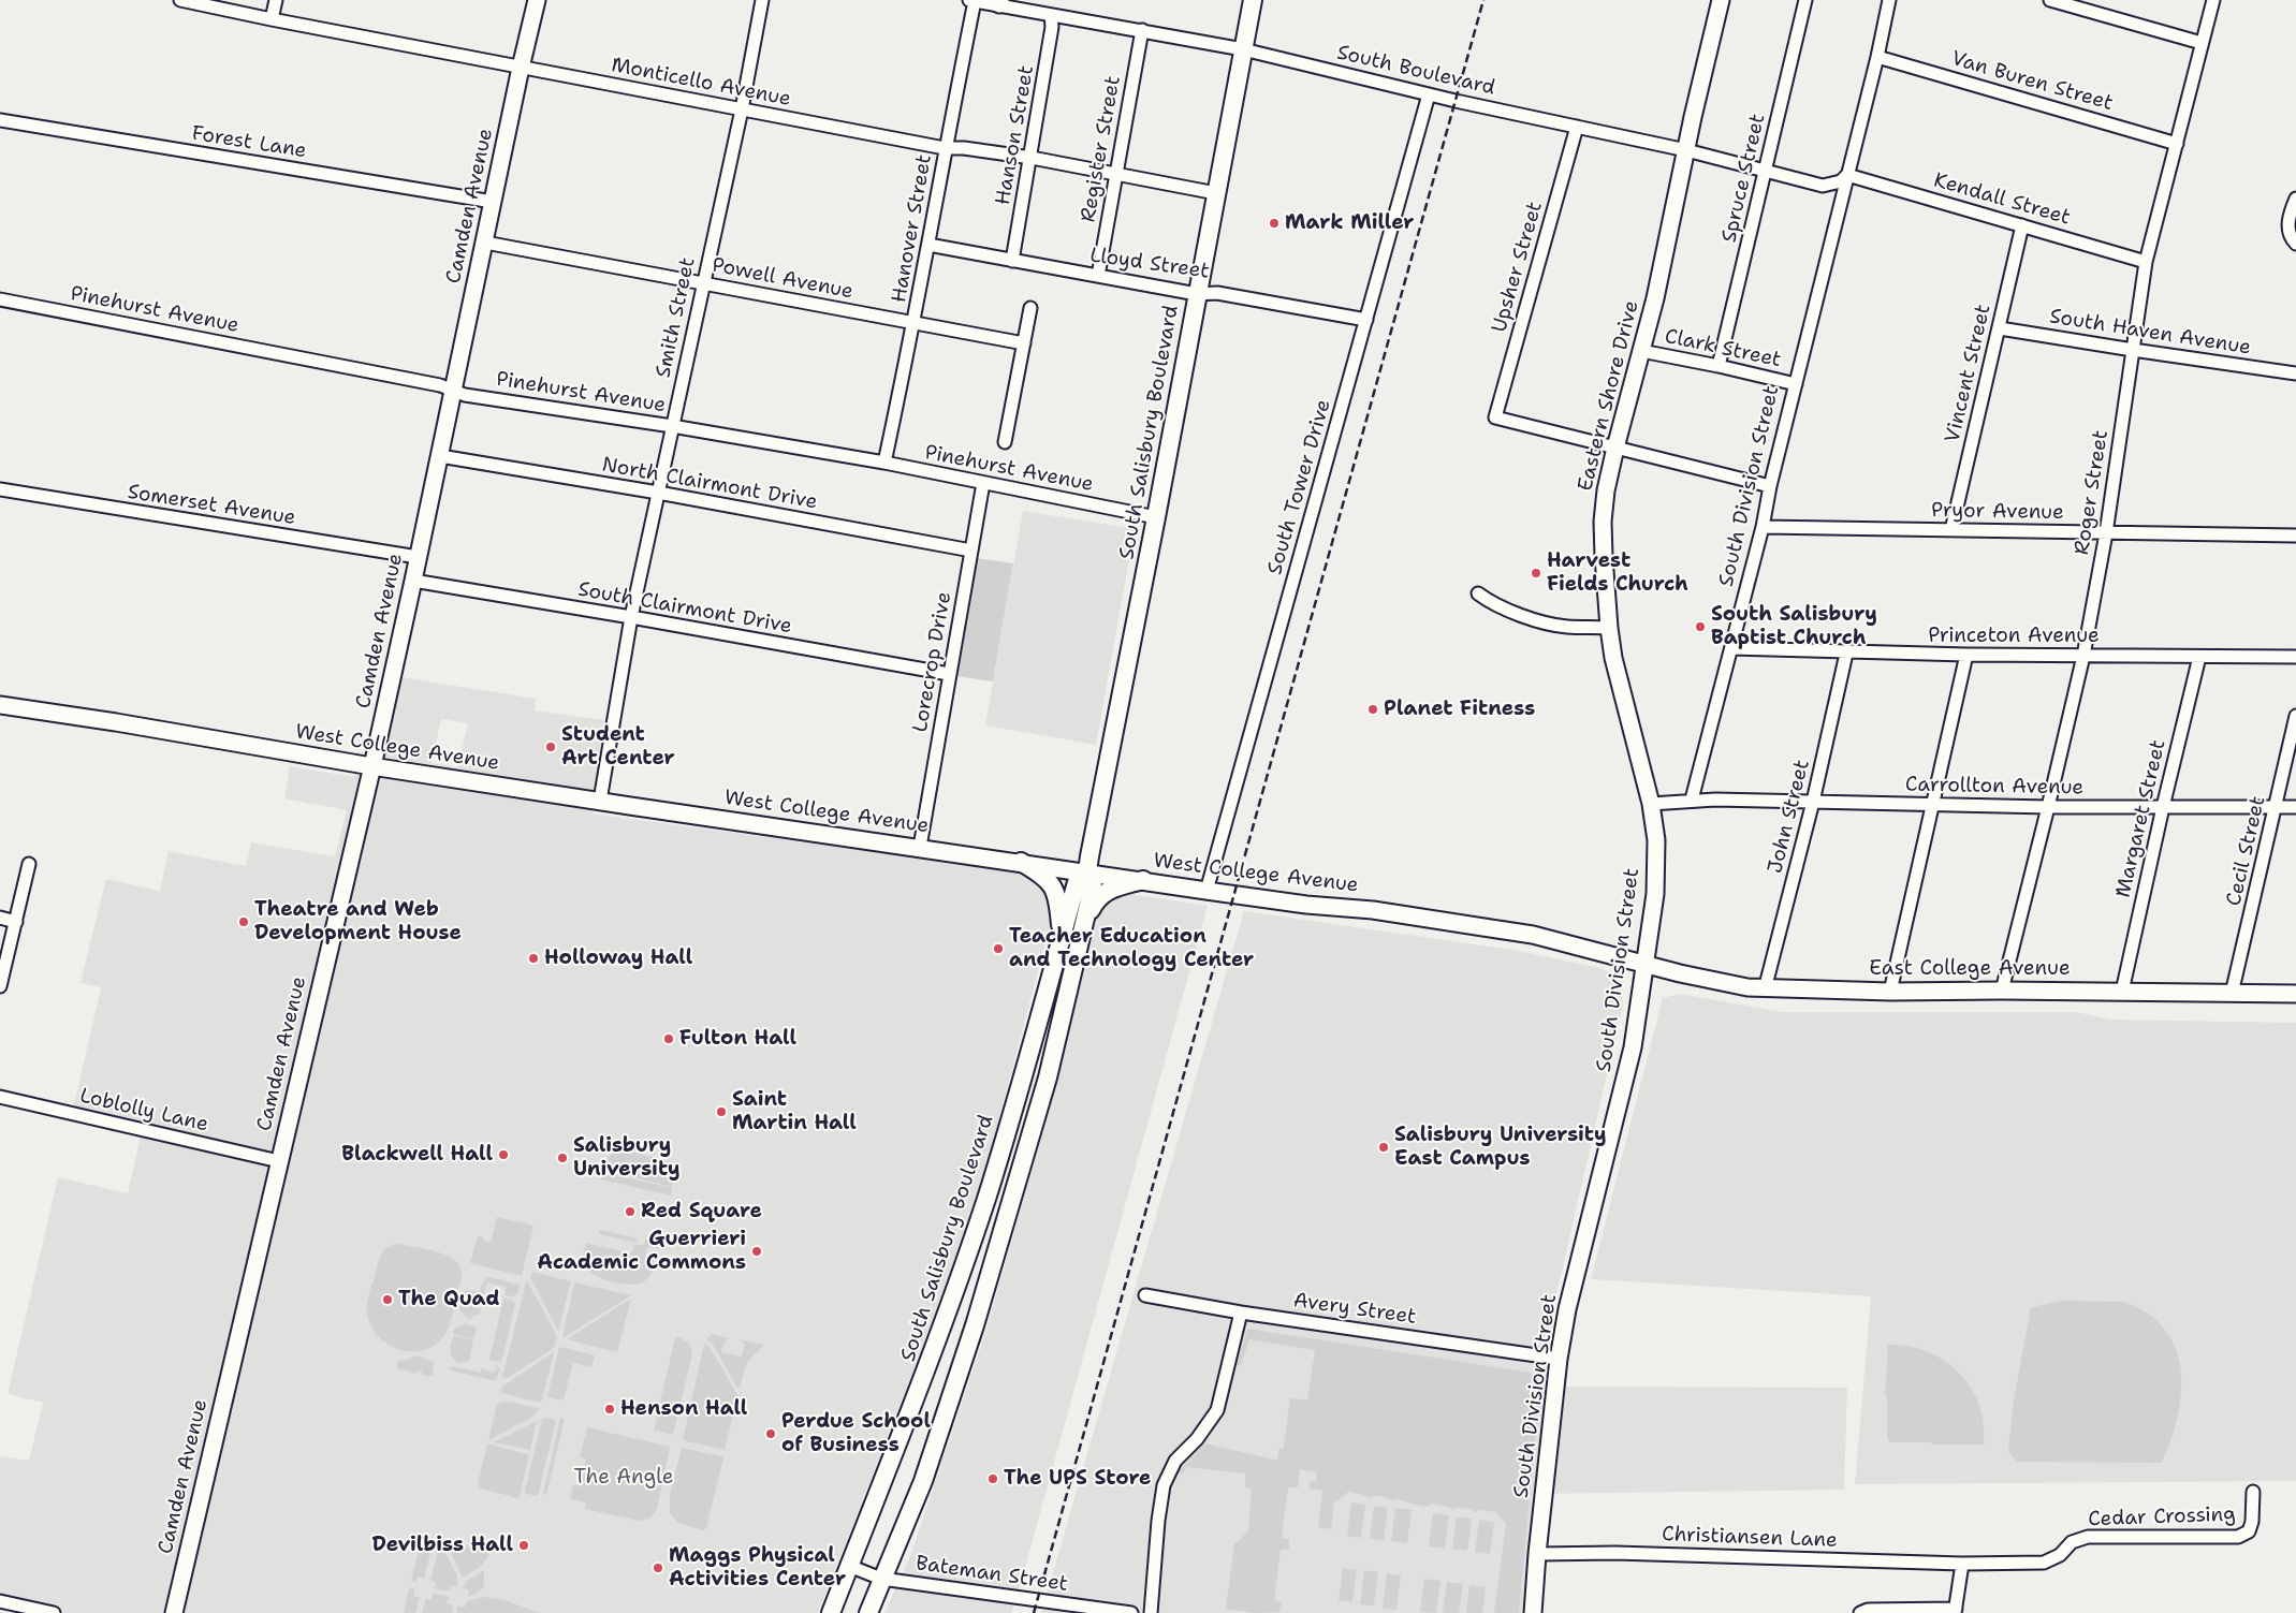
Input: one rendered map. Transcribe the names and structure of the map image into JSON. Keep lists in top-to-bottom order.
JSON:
{
  "streets": {
    "main road": ["South Salisbury Boulevard"],
    "street": [
      "South Boulevard",
      "Van Buren Street",
      "Monticello Avenue",
      "Hanson Street",
      "Forest Lane",
      "Register Street",
      "Spruce Street",
      "Kendall Street",
      "Camden Avenue",
      "Hanover Street",
      "Lloyd Street",
      "Upsher Street",
      "Powell Avenue",
      "Pinehurst Avenue",
      "Smith Street",
      "South Haven Avenue",
      "Clark Street",
      "Vincent Street",
      "Eastern Shore Drive",
      "North Clairmont Drive",
      "South Division Street",
      "South Tower Drive",
      "Roger Street",
      "Somerset Avenue",
      "Pryor Avenue",
      "South Clairmont Drive",
      "Princeton Avenue",
      "Lorecrop Drive",
      "West College Avenue",
      "Carrollton Avenue",
      "John Street",
      "Margaret Street",
      "Cecil Street",
      "East College Avenue",
      "Loblolly Lane",
      "Avery Street",
      "Cedar Crossing",
      "Christiansen Lane",
      "Bateman Street"
    ]
  },
  "crossings": [
    ["South Boulevard", "Hanson Street"],
    ["South Boulevard", "Register Street"],
    ["South Boulevard", "Spruce Street"],
    ["South Boulevard", "Kendall Street"],
    ["South Boulevard", "Hanover Street"],
    ["South Boulevard", "Upsher Street"],
    ["South Boulevard", "Eastern Shore Drive"],
    ["South Boulevard", "South Salisbury Boulevard"],
    ["South Boulevard", "South Division Street"],
    ["South Boulevard", "South Tower Drive"],
    ["Van Buren Street", "South Division Street"],
    ["Van Buren Street", "Roger Street"],
    ["Monticello Avenue", "Hanson Street"],
    ["Monticello Avenue", "Register Street"],
    ["Monticello Avenue", "Camden Avenue"],
    ["Monticello Avenue", "Hanover Street"],
    ["Monticello Avenue", "Smith Street"],
    ["Monticello Avenue", "South Salisbury Boulevard"],
    ["Hanson Street", "Lloyd Street"],
    ["Forest Lane", "Camden Avenue"],
    ["Register Street", "Lloyd Street"],
    ["Spruce Street", "Clark Street"],
    ["Kendall Street", "Vincent Street"],
    ["Kendall Street", "South Division Street"],
    ["Kendall Street", "Roger Street"],
    ["Camden Avenue", "Powell Avenue"],
    ["Camden Avenue", "Pinehurst Avenue"],
    ["Camden Avenue", "North Clairmont Drive"],
    ["Camden Avenue", "Somerset Avenue"],
    ["Camden Avenue", "South Clairmont Drive"],
    ["Camden Avenue", "West College Avenue"],
    ["Camden Avenue", "Loblolly Lane"],
    ["Hanover Street", "Lloyd Street"],
    ["Hanover Street", "Powell Avenue"],
    ["Hanover Street", "Pinehurst Avenue"],
    ["Lloyd Street", "South Salisbury Boulevard"],
    ["Lloyd Street", "South Tower Drive"],
    ["Upsher Street", "Eastern Shore Drive"],
    ["Powell Avenue", "Smith Street"],
    ["Pinehurst Avenue", "Smith Street"],
    ["Pinehurst Avenue", "South Salisbury Boulevard"],
    ["Pinehurst Avenue", "Lorecrop Drive"],
    ["Smith Street", "North Clairmont Drive"],
    ["Smith Street", "South Clairmont Drive"],
    ["Smith Street", "West College Avenue"],
    ["South Haven Avenue", "Vincent Street"],
    ["South Haven Avenue", "Roger Street"],
    ["Clark Street", "Eastern Shore Drive"],
    ["Clark Street", "South Division Street"],
    ["Vincent Street", "Pryor Avenue"],
    ["Eastern Shore Drive", "South Division Street"],
    ["South Salisbury Boulevard", "West College Avenue"],
    ["South Salisbury Boulevard", "Bateman Street"],
    ["North Clairmont Drive", "Lorecrop Drive"],
    ["South Division Street", "Pryor Avenue"],
    ["South Division Street", "Princeton Avenue"],
    ["South Division Street", "West College Avenue"],
    ["South Division Street", "Carrollton Avenue"],
    ["South Division Street", "East College Avenue"],
    ["South Division Street", "Avery Street"],
    ["South Division Street", "Christiansen Lane"],
    ["South Tower Drive", "West College Avenue"],
    ["Roger Street", "Pryor Avenue"],
    ["Roger Street", "Princeton Avenue"],
    ["Roger Street", "Carrollton Avenue"],
    ["Roger Street", "East College Avenue"],
    ["South Clairmont Drive", "Lorecrop Drive"],
    ["Princeton Avenue", "John Street"],
    ["Princeton Avenue", "Margaret Street"],
    ["Lorecrop Drive", "West College Avenue"],
    ["West College Avenue", "East College Avenue"],
    ["Carrollton Avenue", "John Street"],
    ["Carrollton Avenue", "Margaret Street"],
    ["Carrollton Avenue", "Cecil Street"],
    ["John Street", "East College Avenue"],
    ["Margaret Street", "East College Avenue"],
    ["Cecil Street", "East College Avenue"],
    ["Cedar Crossing", "Christiansen Lane"]
  ],
  "parks": ["The Angle"],
  "places": [
    "Mark Miller",
    "Harvest Fields Church",
    "South Salisbury Baptist Church",
    "Planet Fitness",
    "Student Art Center",
    "Theatre and Web Development House",
    "Teacher Education and Technology Center",
    "Holloway Hall",
    "Fulton Hall",
    "Saint Martin Hall",
    "Salisbury University East Campus",
    "Blackwell Hall",
    "Salisbury University",
    "Red Square",
    "Guerrieri Academic Commons",
    "The Quad",
    "Henson Hall",
    "Perdue School of Business",
    "The UPS Store",
    "Devilbiss Hall",
    "Maggs Physical Activities Center"
  ]
}
